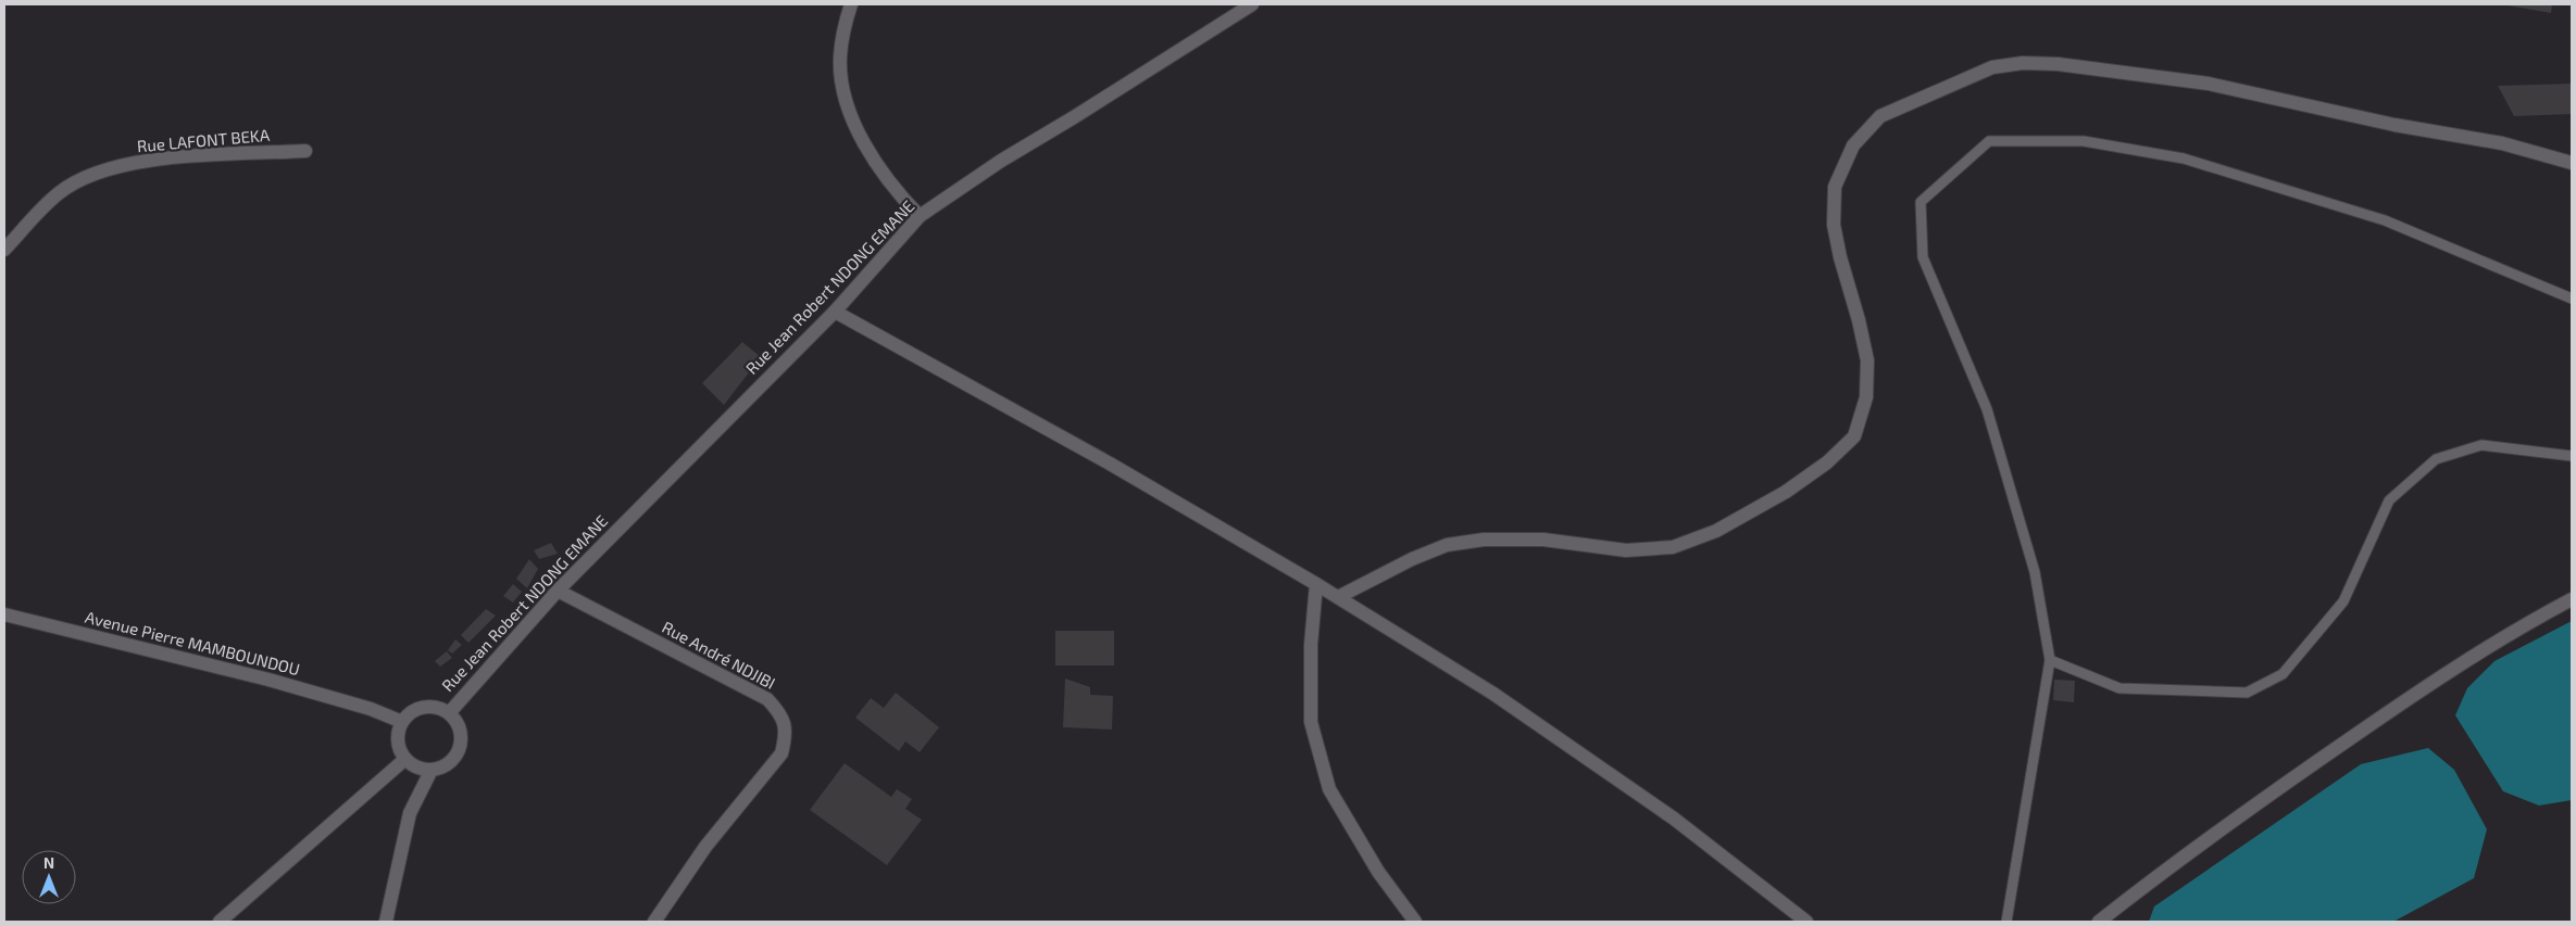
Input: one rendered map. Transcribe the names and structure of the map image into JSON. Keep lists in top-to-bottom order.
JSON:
{
  "streets": {
    "street": [
      "Rue LAFONT BEKA",
      "Rue Jean Robert NDONG EMANE",
      "Avenue Pierre MAMBOUNDOU",
      "Rue André NDJIBI"
    ]
  },
  "crossings": [
    ["Rue Jean Robert NDONG EMANE", "Avenue Pierre MAMBOUNDOU"],
    ["Rue Jean Robert NDONG EMANE", "Rue André NDJIBI"]
  ],
  "north": "top"
}
